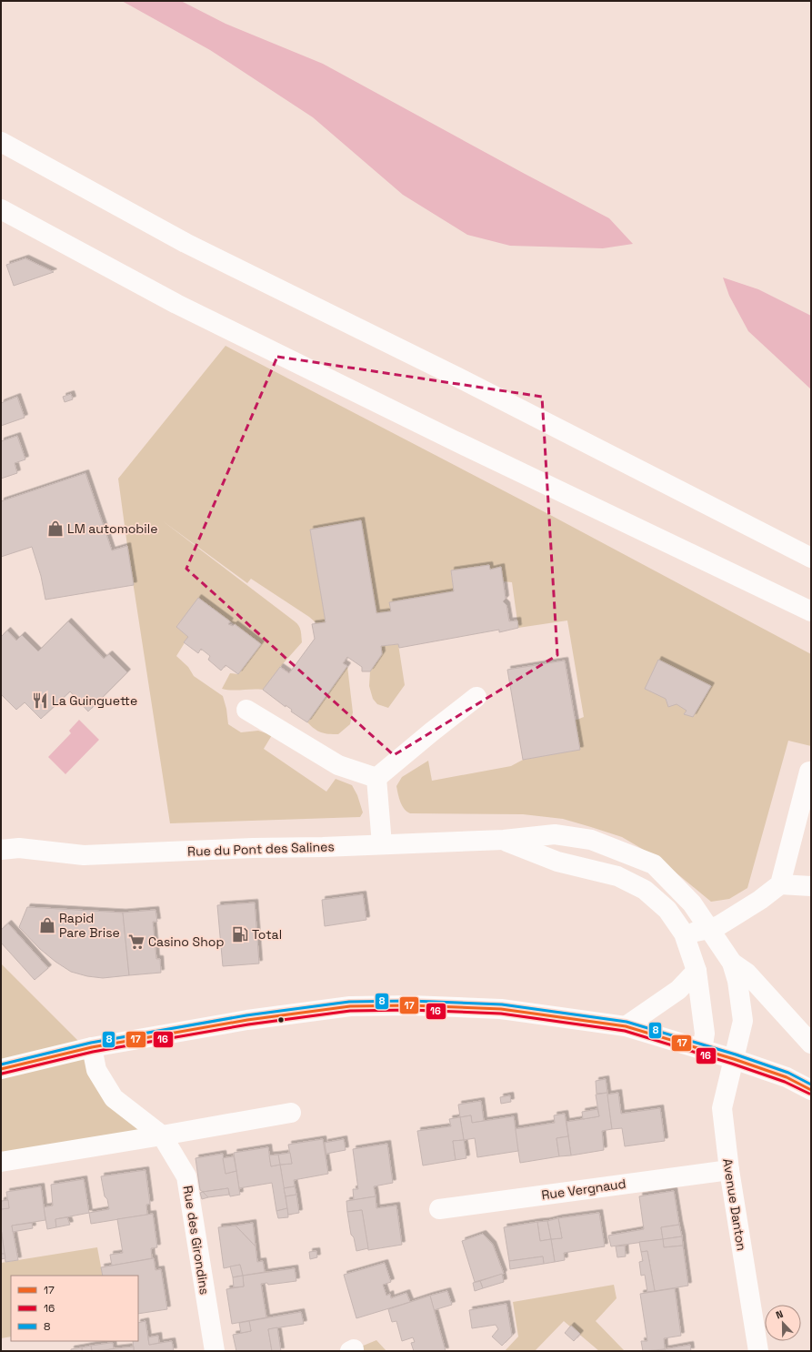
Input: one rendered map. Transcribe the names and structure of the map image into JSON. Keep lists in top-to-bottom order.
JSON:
{
  "streets": {
    "main road": [
      "Rue du Pont des Salines",
      "Rue Vergnaud",
      "Avenue Danton",
      "Rue des Girondins"
    ]
  },
  "crossings": [
    ["Rue du Pont des Salines", "Avenue Danton"],
    ["Rue Vergnaud", "Avenue Danton"]
  ],
  "places": {
    "shop": ["LM automobile", "Rapid Pare Brise"],
    "restaurant": ["La Guinguette"],
    "fuel station": ["Total"],
    "supermarket": ["Casino Shop"]
  },
  "lines": ["transit line 8", "transit line 17", "transit line 16"],
  "legend": ["17", "16", "8"],
  "north": "top"
}
